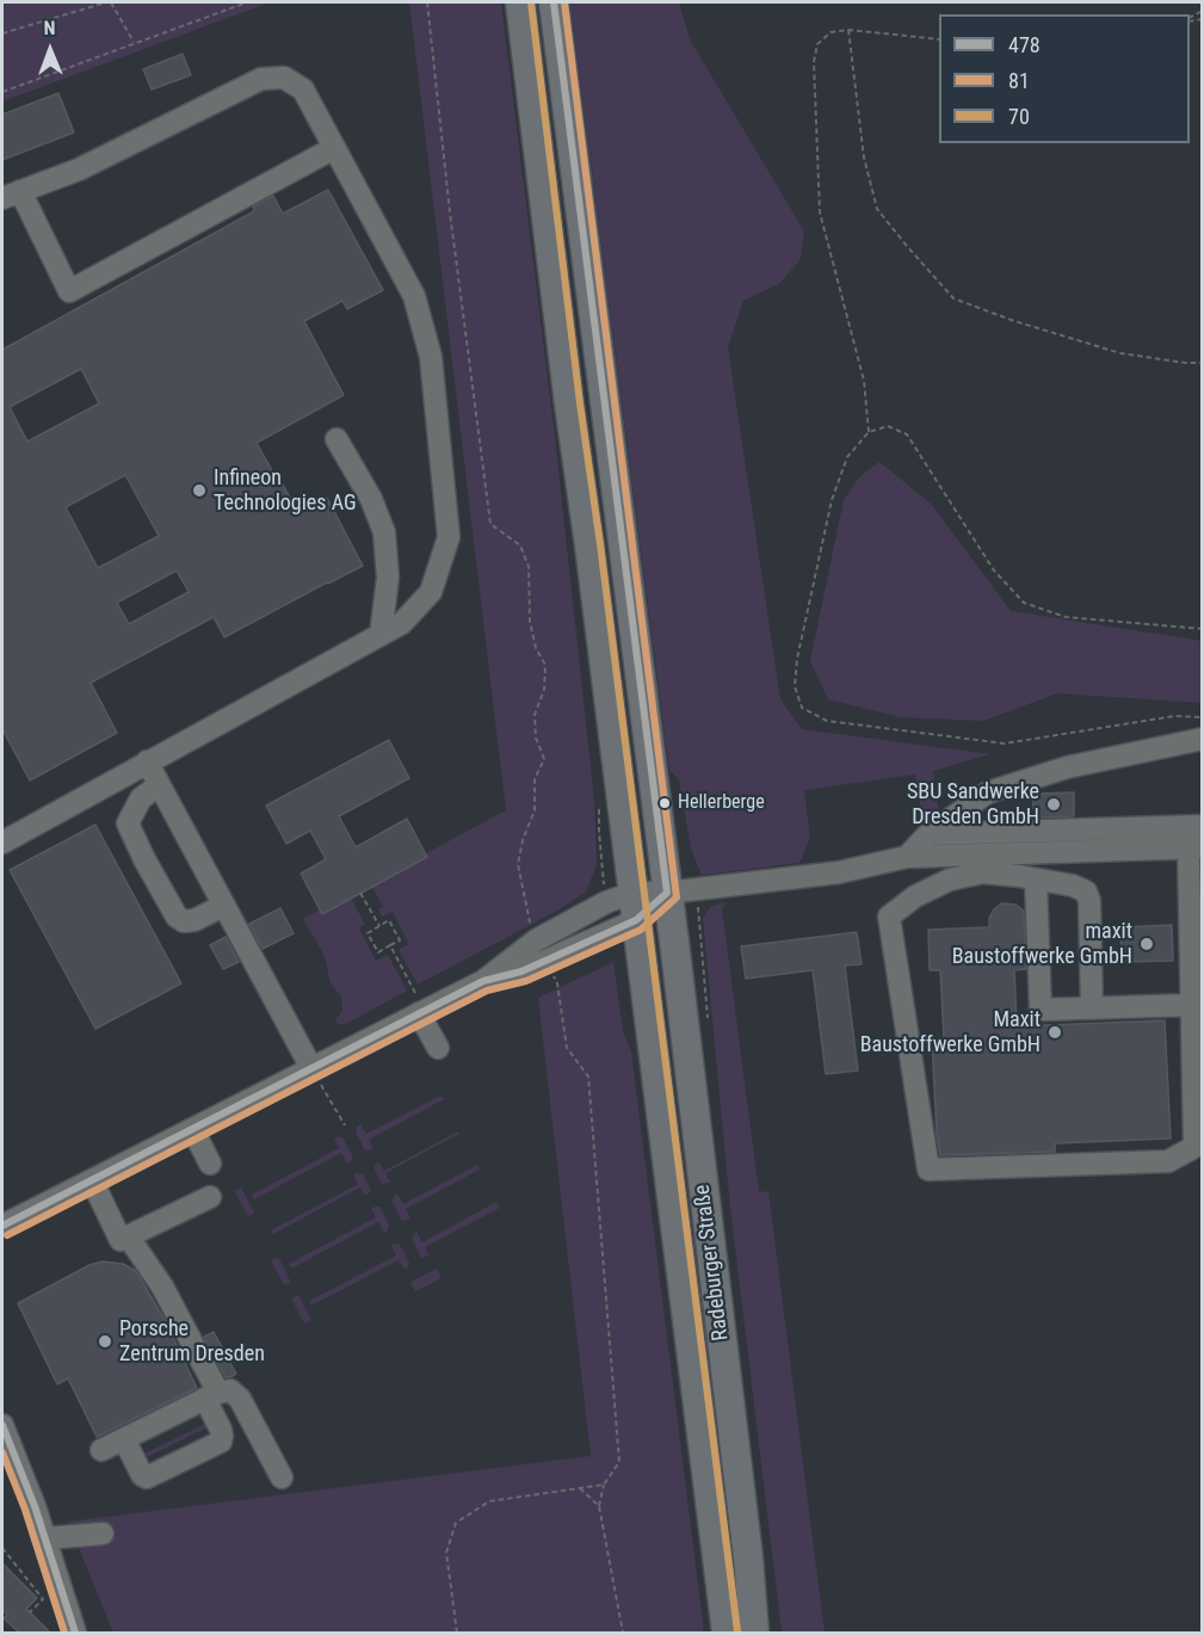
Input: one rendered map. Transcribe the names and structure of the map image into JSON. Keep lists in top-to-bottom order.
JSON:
{
  "streets": {
    "main road": ["Radeburger Straße"]
  },
  "places": [
    "Infineon Technologies AG",
    "Hellerberge",
    "SBU Sandwerke Dresden GmbH",
    "maxit Baustoffwerke GmbH",
    "Maxit Baustoffwerke GmbH",
    "Porsche Zentrum Dresden"
  ],
  "lines": ["transit line 478", "transit line 81", "transit line 70"],
  "legend": ["478", "81", "70"],
  "north": "top"
}
